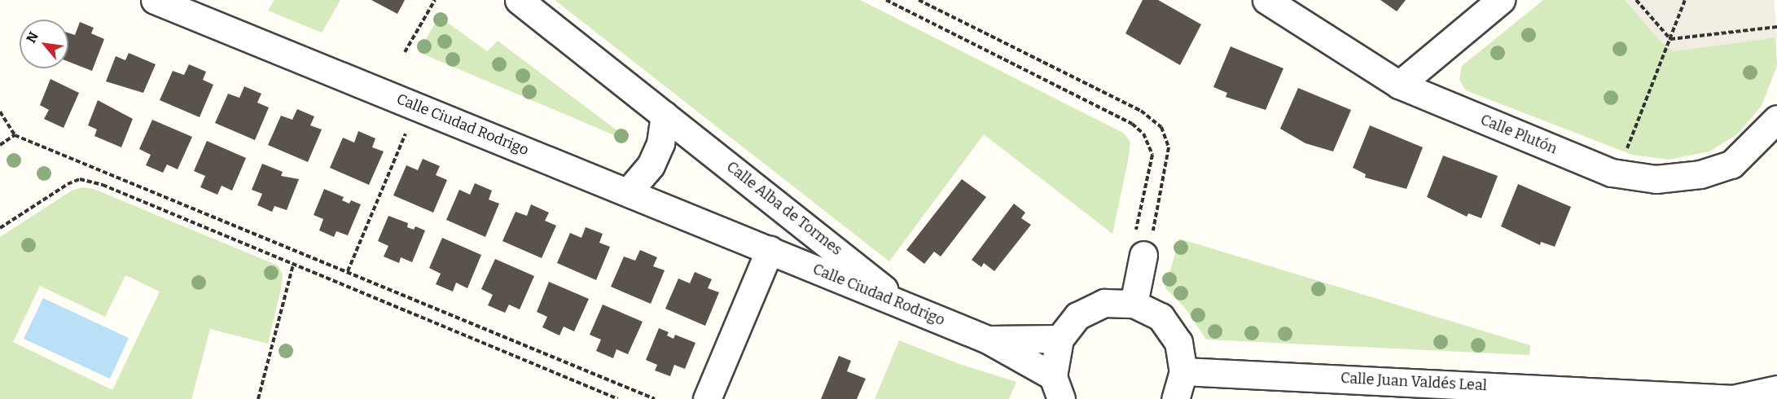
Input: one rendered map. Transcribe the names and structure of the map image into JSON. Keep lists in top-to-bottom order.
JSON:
{
  "streets": {
    "street": [
      "Calle Ciudad Rodrigo",
      "Calle Plutón",
      "Calle Alba de Tormes",
      "Calle Juan Valdés Leal"
    ]
  },
  "crossings": [
    ["Calle Ciudad Rodrigo", "Calle Alba de Tormes"]
  ],
  "north": "top left"
}
